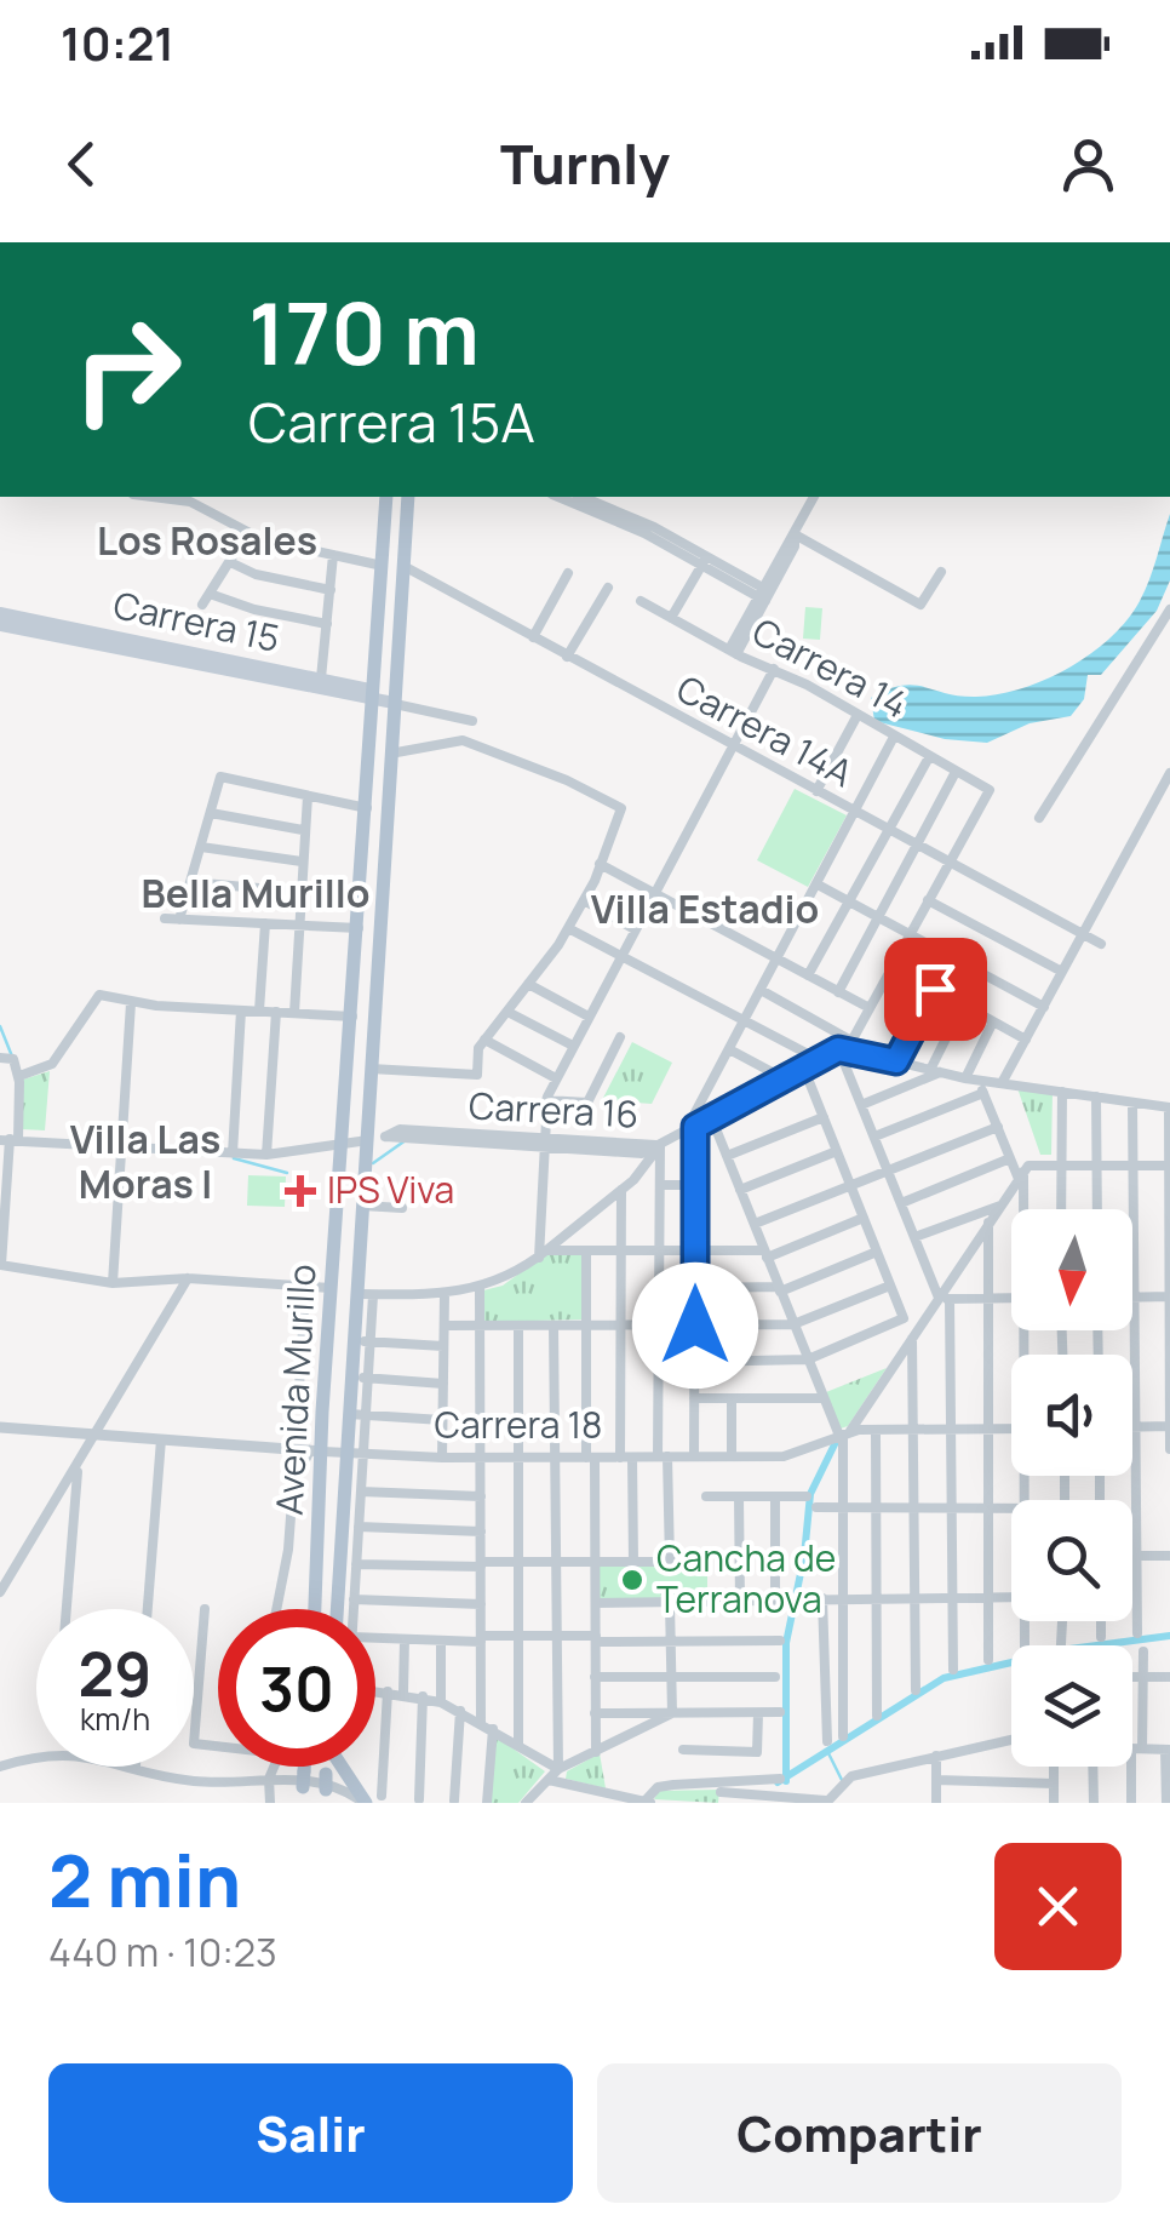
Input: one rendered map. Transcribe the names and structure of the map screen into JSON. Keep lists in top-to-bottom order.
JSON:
{
  "streets": {
    "main road": ["Carrera 15", "Avenida Murillo"],
    "street": [
      "Carrera 14",
      "Carrera 14A",
      "Carrera 16",
      "Carrera 18"
    ]
  },
  "crossings": [
    ["Carrera 15", "Avenida Murillo"],
    ["Carrera 14", "Carrera 14A"],
    ["Carrera 14A", "Avenida Murillo"],
    ["Carrera 16", "Avenida Murillo"],
    ["Avenida Murillo", "Carrera 18"]
  ],
  "districts": [
    "Los Rosales",
    "Bella Murillo",
    "Villa Estadio",
    "Villa Las Moras I"
  ],
  "places": {
    "health": ["IPS Viva"],
    "other": ["Cancha de Terranova"]
  },
  "north": "bottom",
  "page": {
    "status": "10:21",
    "header": "Turnly",
    "turn": ["170 m", "Carrera 15A"],
    "speed": "29 km/h",
    "limit": "30",
    "heading": ["2 min", "440 m · 10:23"],
    "buttons": ["Salir", "Compartir"]
  }
}
